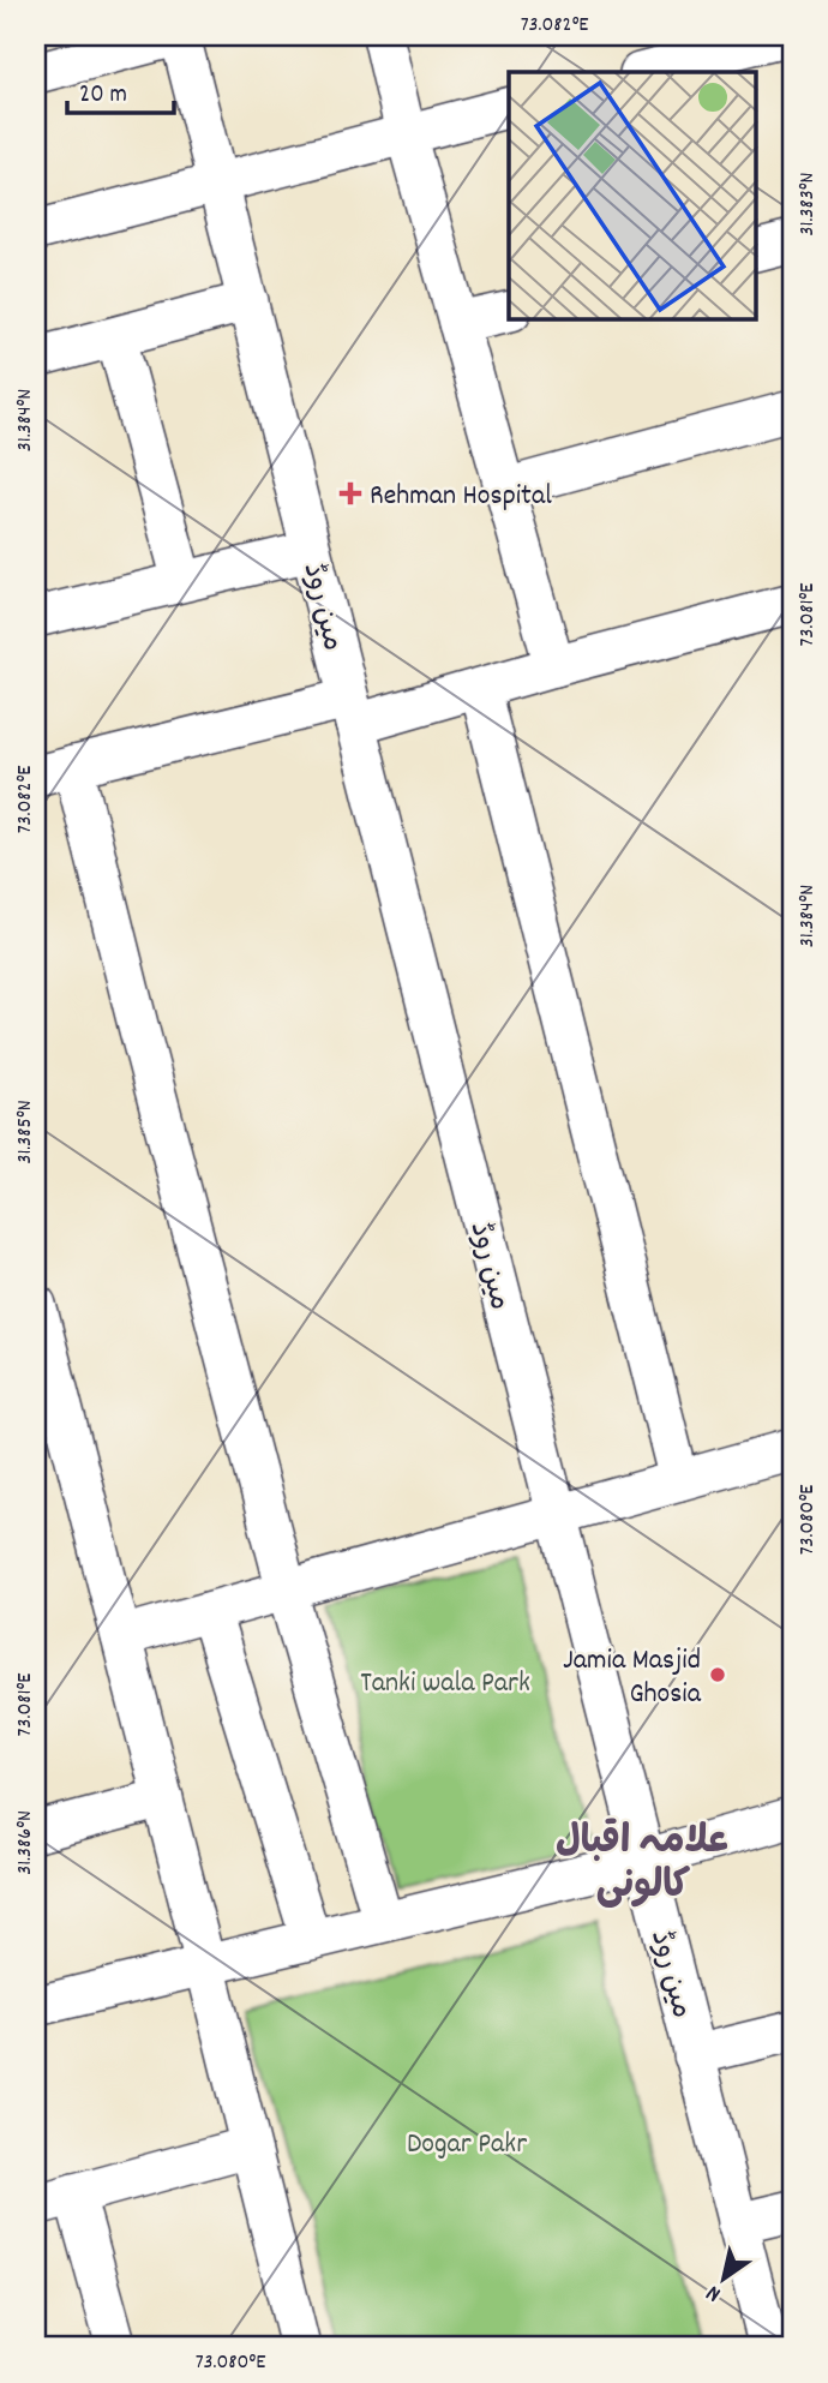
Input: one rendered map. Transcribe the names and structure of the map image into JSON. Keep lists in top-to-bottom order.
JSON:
{
  "streets": {
    "street": ["مین روڈ"]
  },
  "districts": ["علامہ اقبال کالونی"],
  "parks": ["Tanki wala Park", "Dogar Pakr"],
  "places": {
    "health": ["Rehman Hospital"],
    "other": ["Jamia Masjid Ghosia"]
  },
  "scale_bar": "20 m",
  "north": "bottom left",
  "coordinates": [
    "73.082°E",
    "31.383°N",
    "31.384°N",
    "73.081°E",
    "31.385°N",
    "73.080°E",
    "31.386°N"
  ]
}
